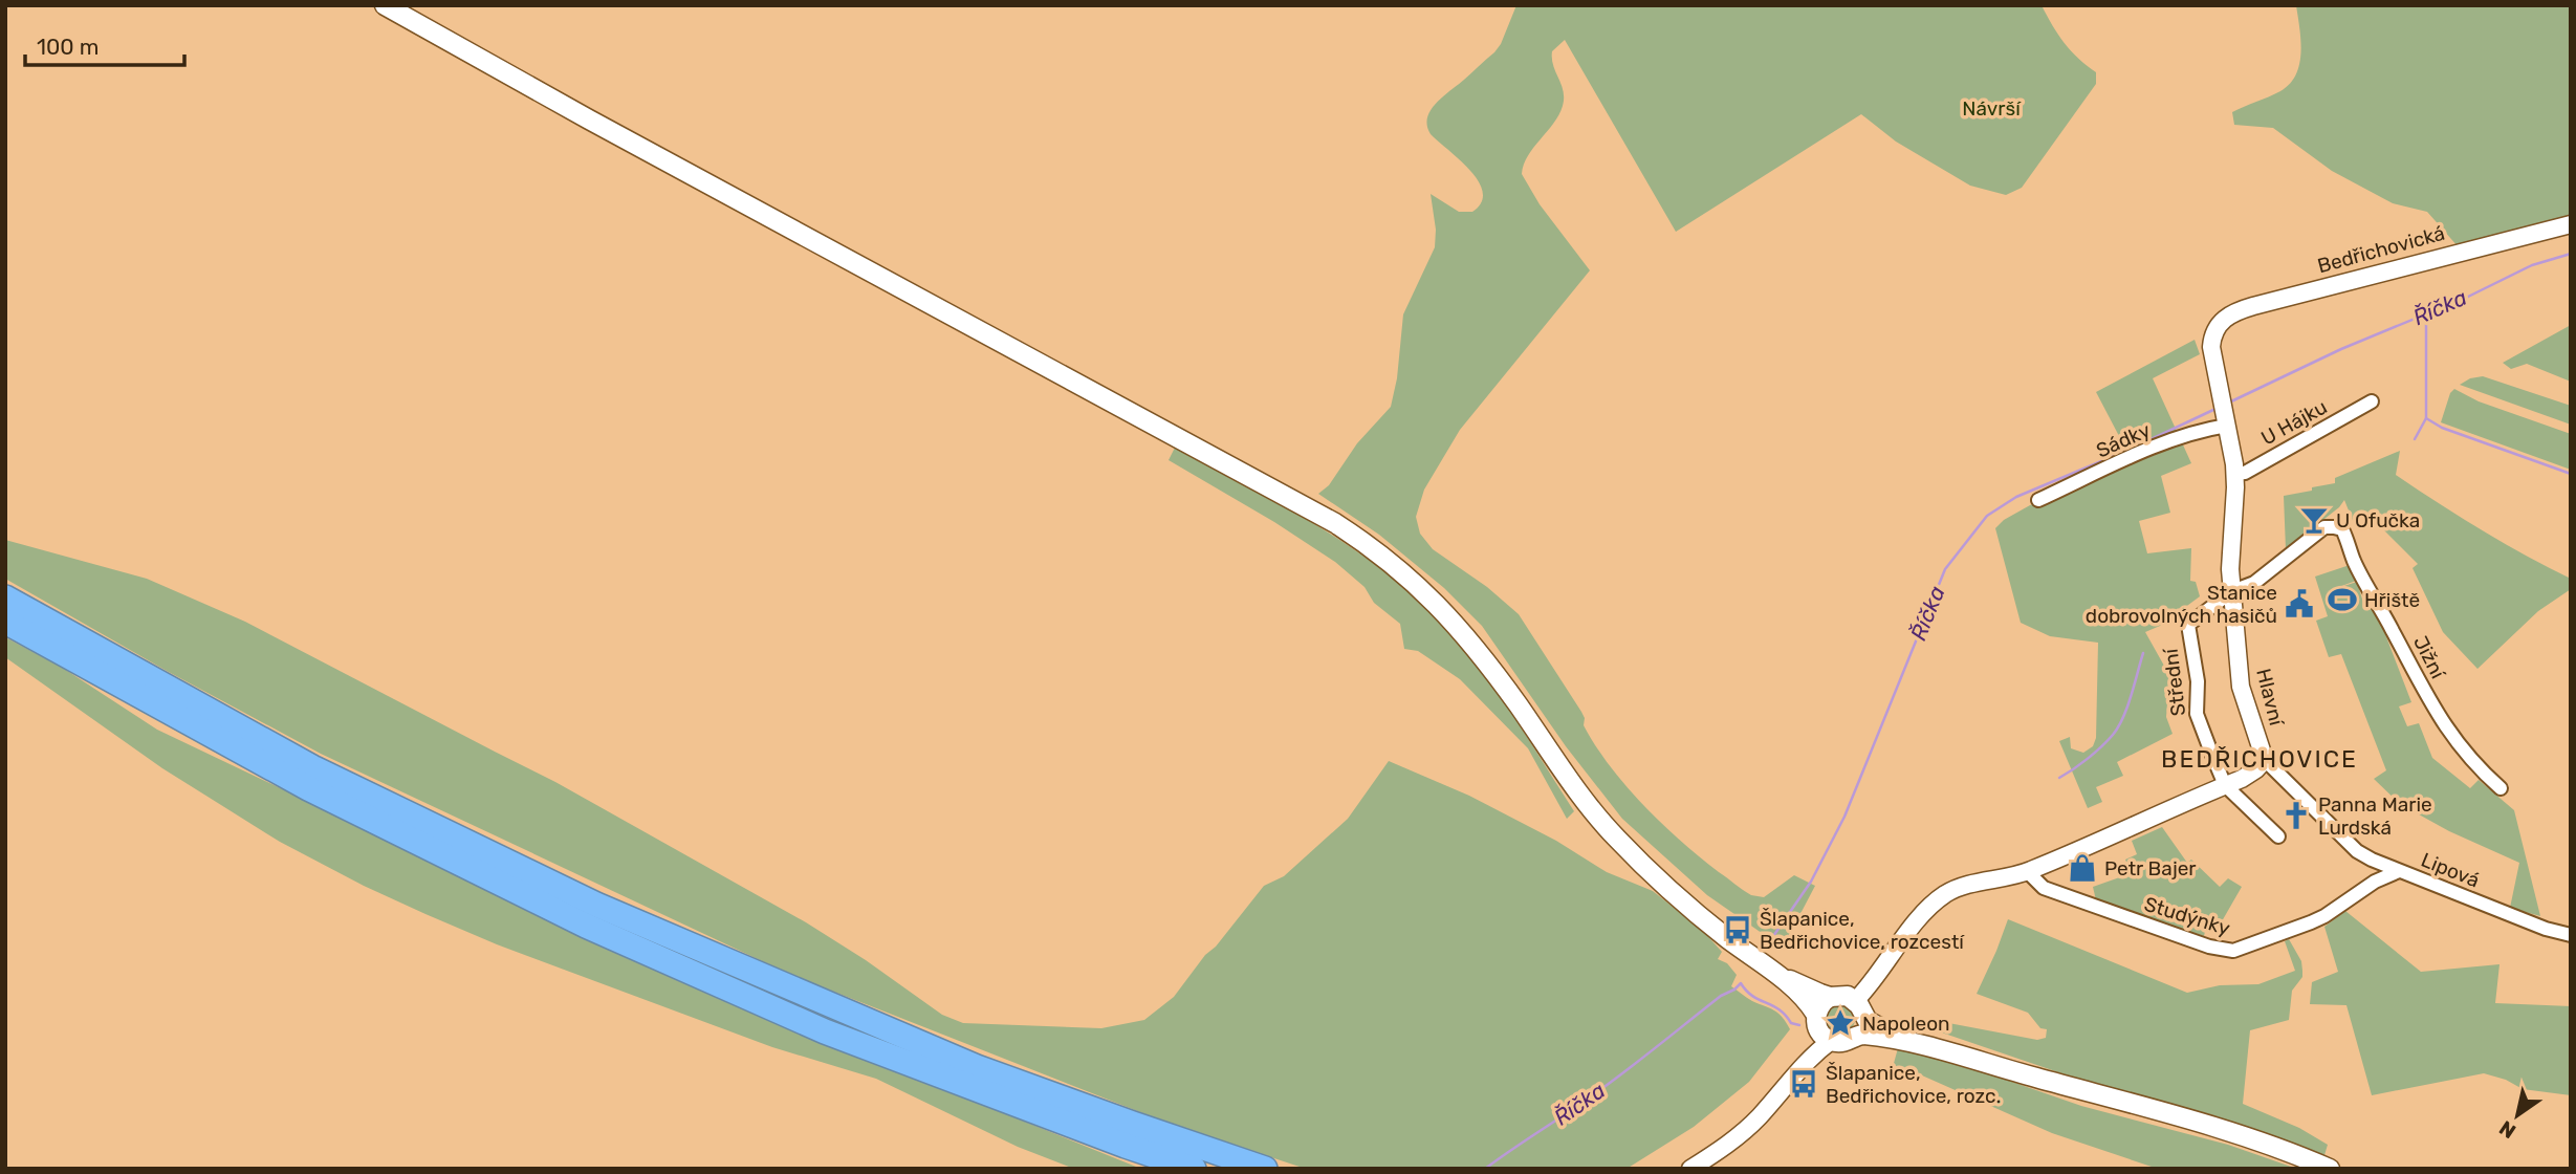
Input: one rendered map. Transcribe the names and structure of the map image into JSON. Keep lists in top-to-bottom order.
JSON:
{
  "streets": {
    "street": [
      "Bedřichovická",
      "U Hájku",
      "Sádky",
      "Jižní",
      "Střední",
      "Hlavní",
      "Lipová",
      "Studýnky"
    ]
  },
  "crossings": [
    ["Bedřichovická", "Hlavní"],
    ["U Hájku", "Hlavní"],
    ["Sádky", "Hlavní"],
    ["Jižní", "Střední"],
    ["Jižní", "Hlavní"],
    ["Střední", "Hlavní"],
    ["Hlavní", "Lipová"],
    ["Lipová", "Studýnky"]
  ],
  "districts": ["BEDŘICHOVICE"],
  "water": ["Říčka"],
  "parks": ["Návrší"],
  "places": {
    "bar": ["U Ofučka"],
    "sports": ["Hřiště"],
    "public building": ["Stanice dobrovolných hasičů"],
    "church": ["Panna Marie Lurdská"],
    "shop": ["Petr Bajer"],
    "bus stop": ["Šlapanice, Bedřichovice, rozcestí", "Šlapanice, Bedřichovice, rozc."],
    "place": ["Napoleon"]
  },
  "scale_bar": "100 m",
  "north": "bottom left"
}
